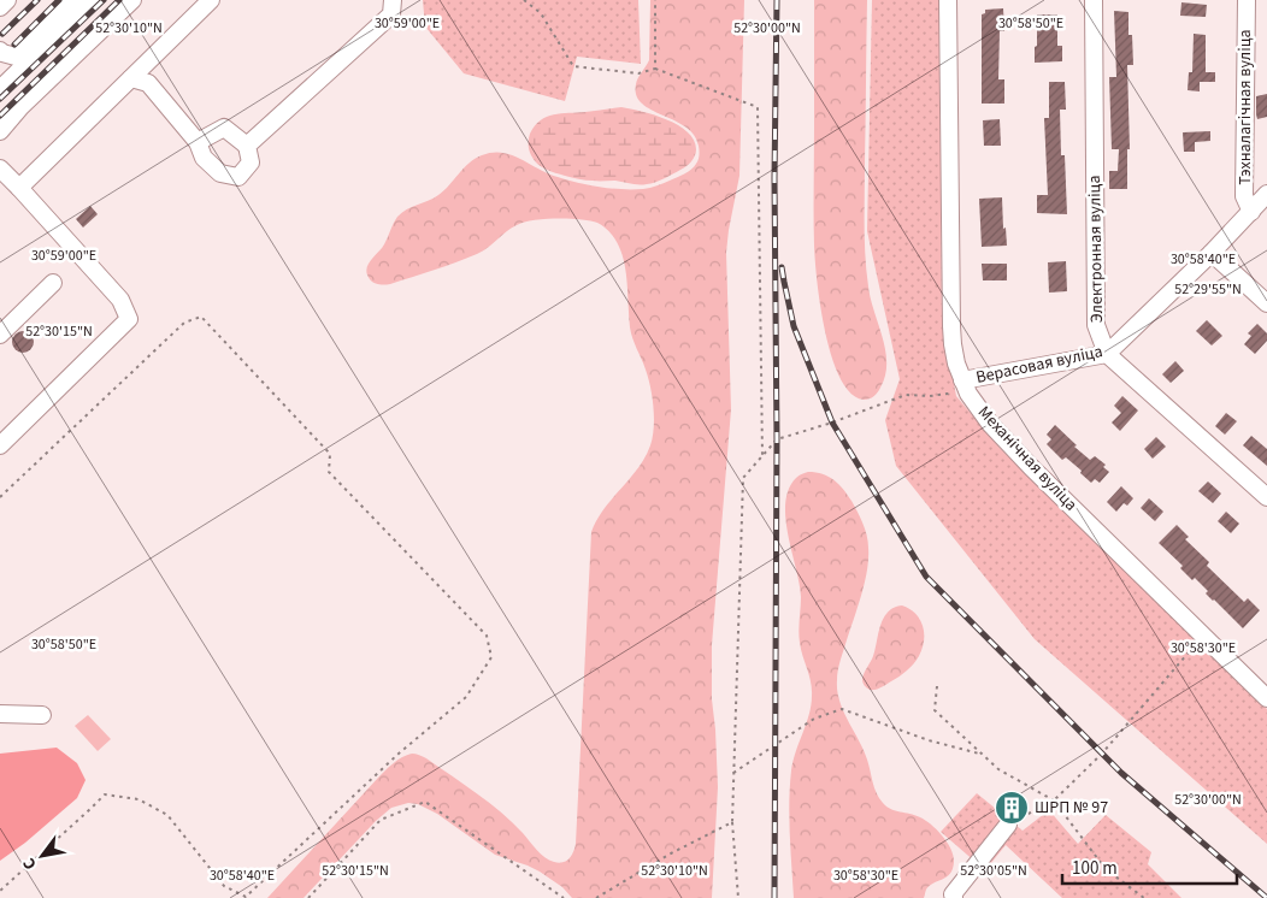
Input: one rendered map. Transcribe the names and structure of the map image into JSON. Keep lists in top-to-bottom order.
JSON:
{
  "streets": {
    "street": [
      "Тэхналагічная вуліца",
      "Электронная вуліца",
      "Верасовая вуліца",
      "Механічная вуліца"
    ]
  },
  "crossings": [
    ["Тэхналагічная вуліца", "Верасовая вуліца"],
    ["Электронная вуліца", "Верасовая вуліца"],
    ["Верасовая вуліца", "Механічная вуліца"]
  ],
  "places": {
    "building": ["ШРП № 97"]
  },
  "scale_bar": "100 m",
  "north": "bottom left",
  "coordinates": [
    "30°59'00\"E",
    "30°58'50\"E",
    "52°30'10\"N",
    "52°30'00\"N",
    "30°58'40\"E",
    "52°29'55\"N",
    "52°30'15\"N",
    "30°58'30\"E",
    "52°30'05\"N"
  ]
}
